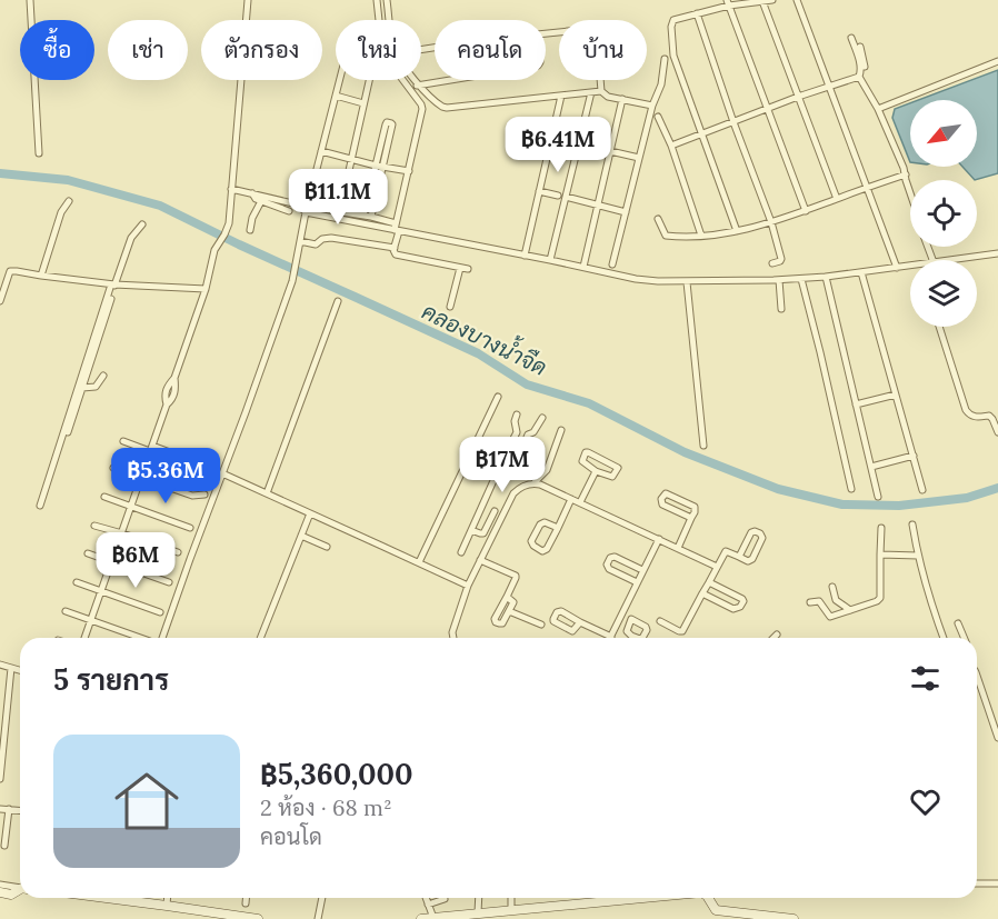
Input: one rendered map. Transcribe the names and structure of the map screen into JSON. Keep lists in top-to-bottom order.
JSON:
{
  "water": ["คลองบางน้ำจืด"],
  "north": "bottom left",
  "page": {
    "chip": [
      "ซื้อ",
      "เช่า",
      "ตัวกรอง",
      "ใหม่",
      "คอนโด",
      "บ้าน"
    ],
    "price": [
      "฿6.41M",
      "฿11.1M",
      "฿17M",
      "฿5.36M",
      "฿6M"
    ],
    "heading": "5 รายการ",
    "list": [
      {
        "name": "฿5,360,000",
        "note": "2 ห้อง · 68 m² · คอนโด"
      }
    ]
  }
}
